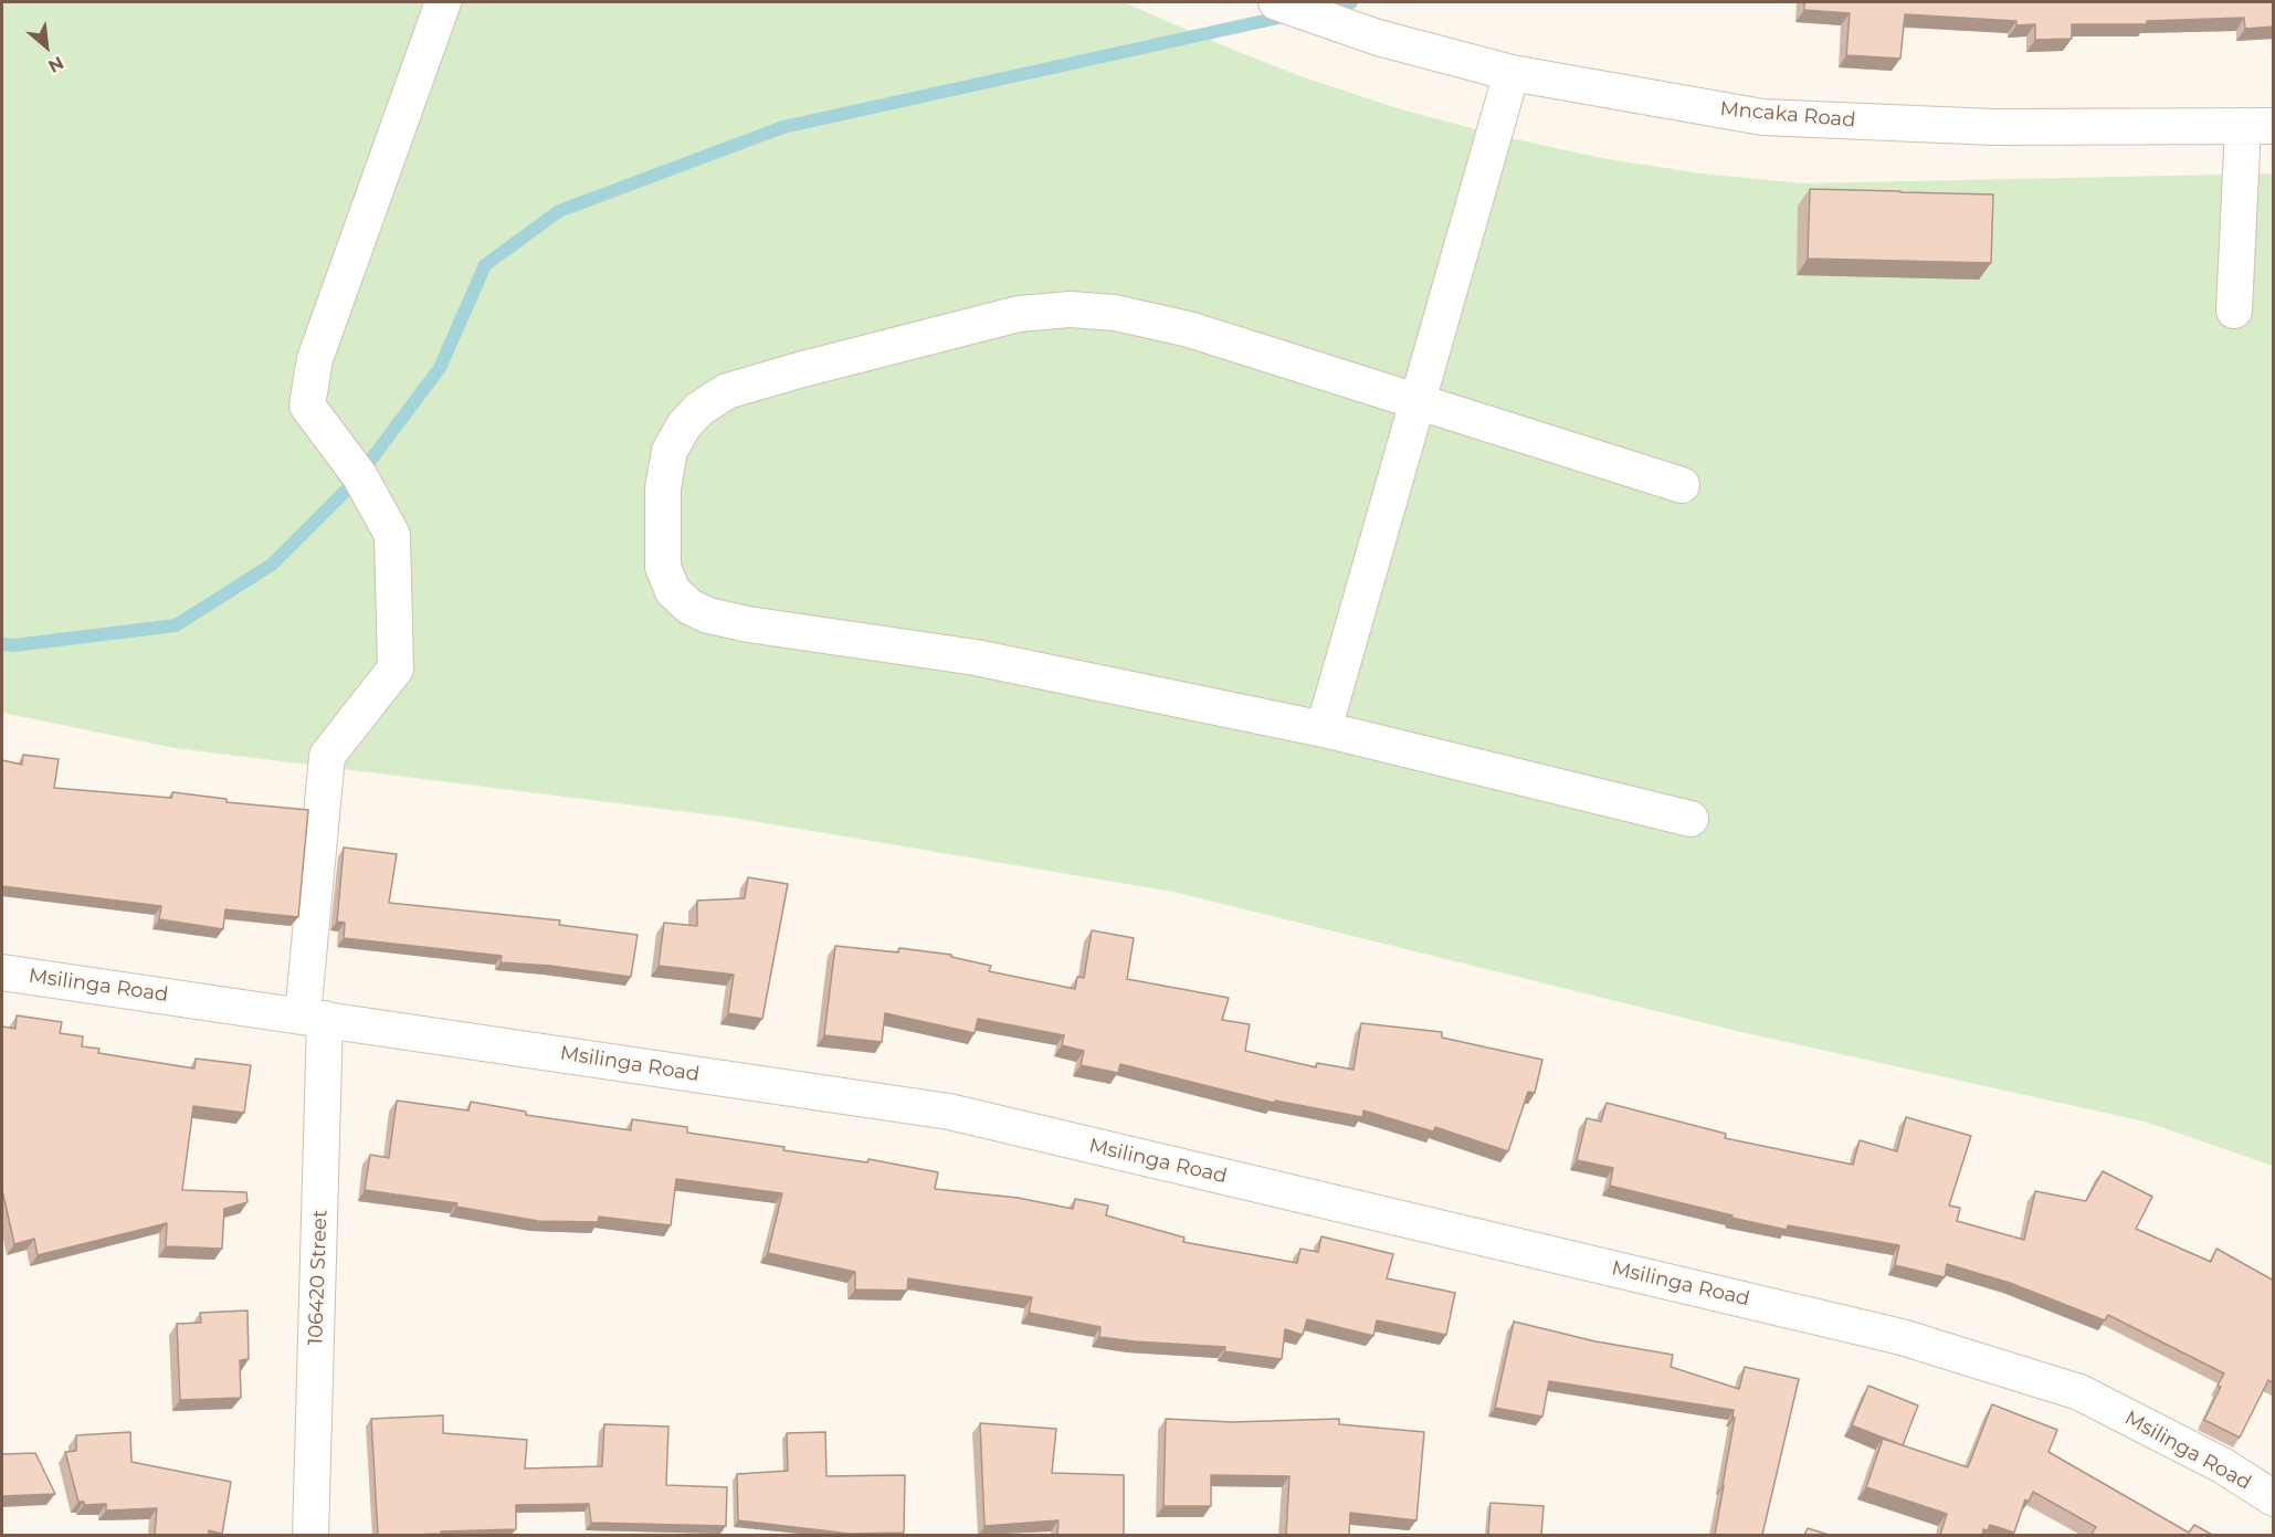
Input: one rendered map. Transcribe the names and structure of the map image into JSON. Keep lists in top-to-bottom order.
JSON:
{
  "streets": {
    "street": ["Mncaka Road", "Msilinga Road", "106420 Street"]
  },
  "crossings": [
    ["Msilinga Road", "106420 Street"]
  ],
  "north": "bottom right"
}
